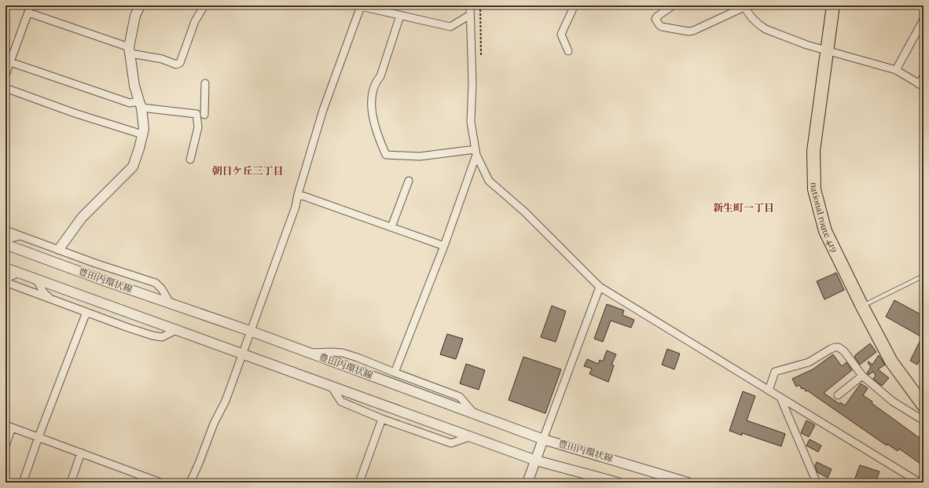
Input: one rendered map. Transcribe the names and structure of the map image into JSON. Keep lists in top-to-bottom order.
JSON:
{
  "streets": {
    "highway": ["national route 419"],
    "street": ["豊田内環状線"]
  },
  "districts": ["朝日ケ丘三丁目", "新生町一丁目"]
}
